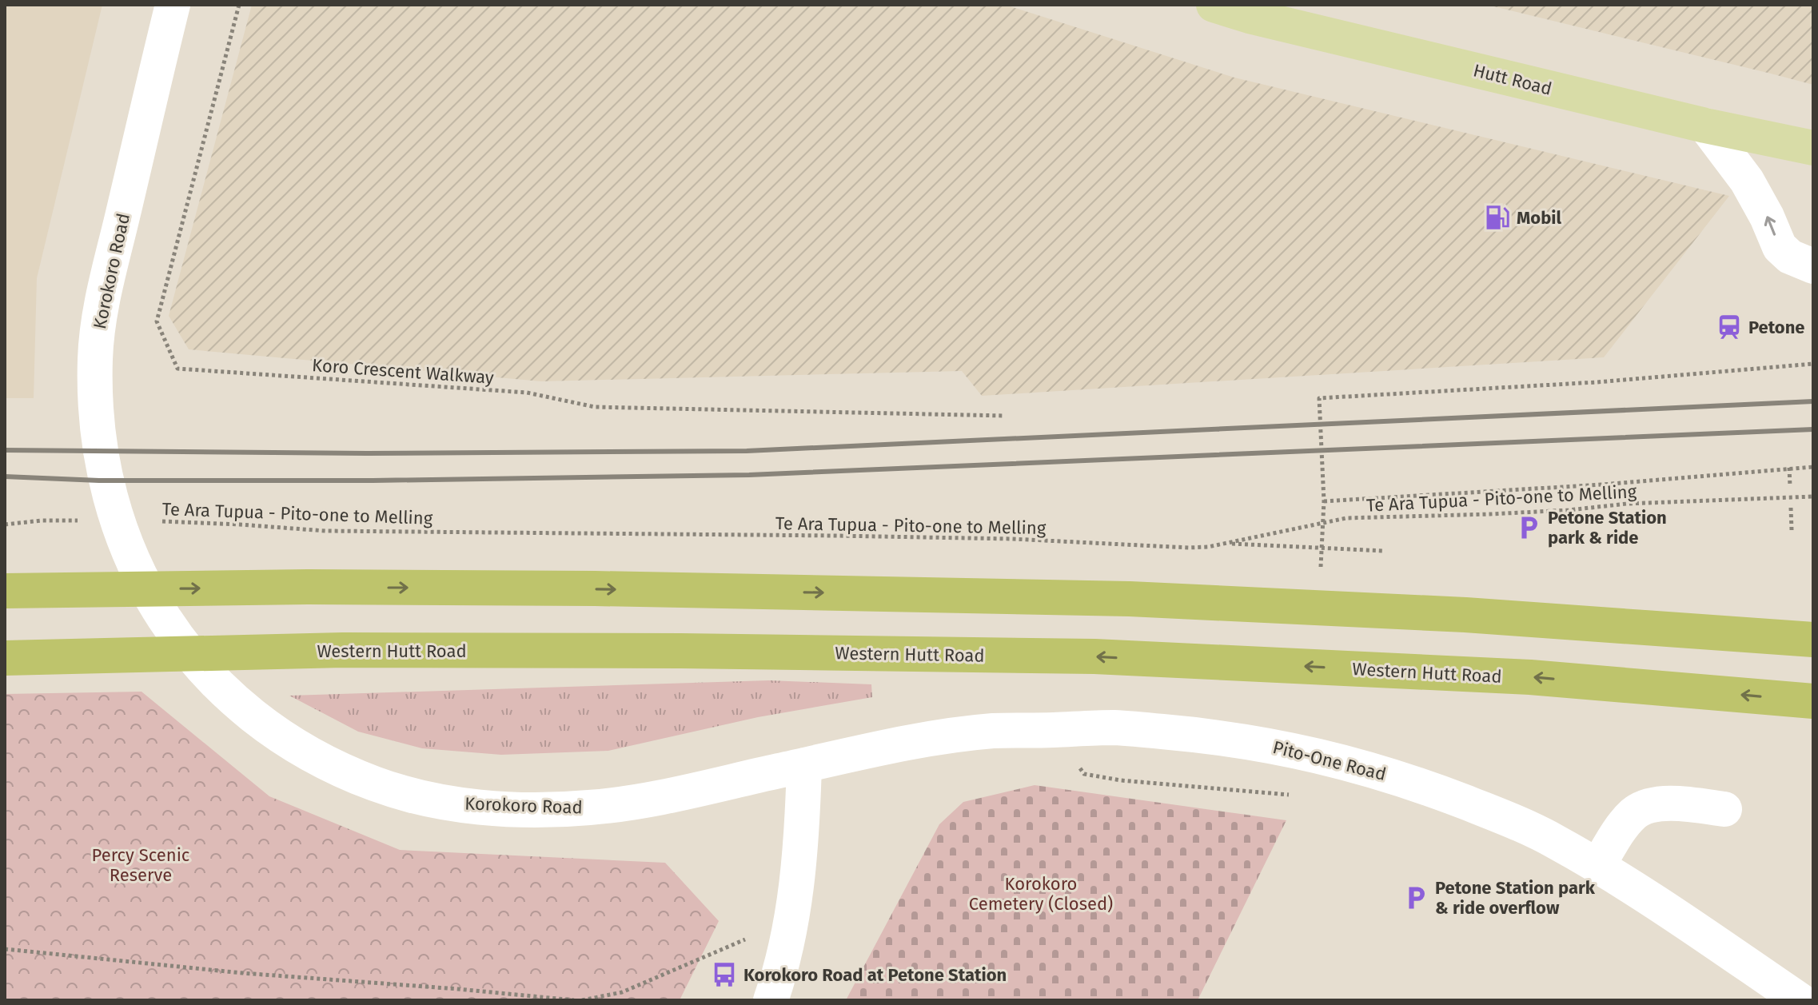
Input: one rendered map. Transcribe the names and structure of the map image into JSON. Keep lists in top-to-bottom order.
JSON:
{
  "streets": {
    "highway": ["Western Hutt Road"],
    "main road": ["Hutt Road"],
    "street": ["Korokoro Road", "Pito-One Road"],
    "path": ["Koro Crescent Walkway", "Te Ara Tupua - Pito-one to Melling"]
  },
  "crossings": [
    ["Korokoro Road", "Pito-One Road"]
  ],
  "parks": ["Percy Scenic Reserve", "Korokoro Cemetery (Closed)"],
  "places": {
    "fuel station": ["Mobil"],
    "station": ["Petone"],
    "parking": ["Petone Station park & ride", "Petone Station park & ride overflow"],
    "bus stop": ["Korokoro Road at Petone Station"]
  }
}
